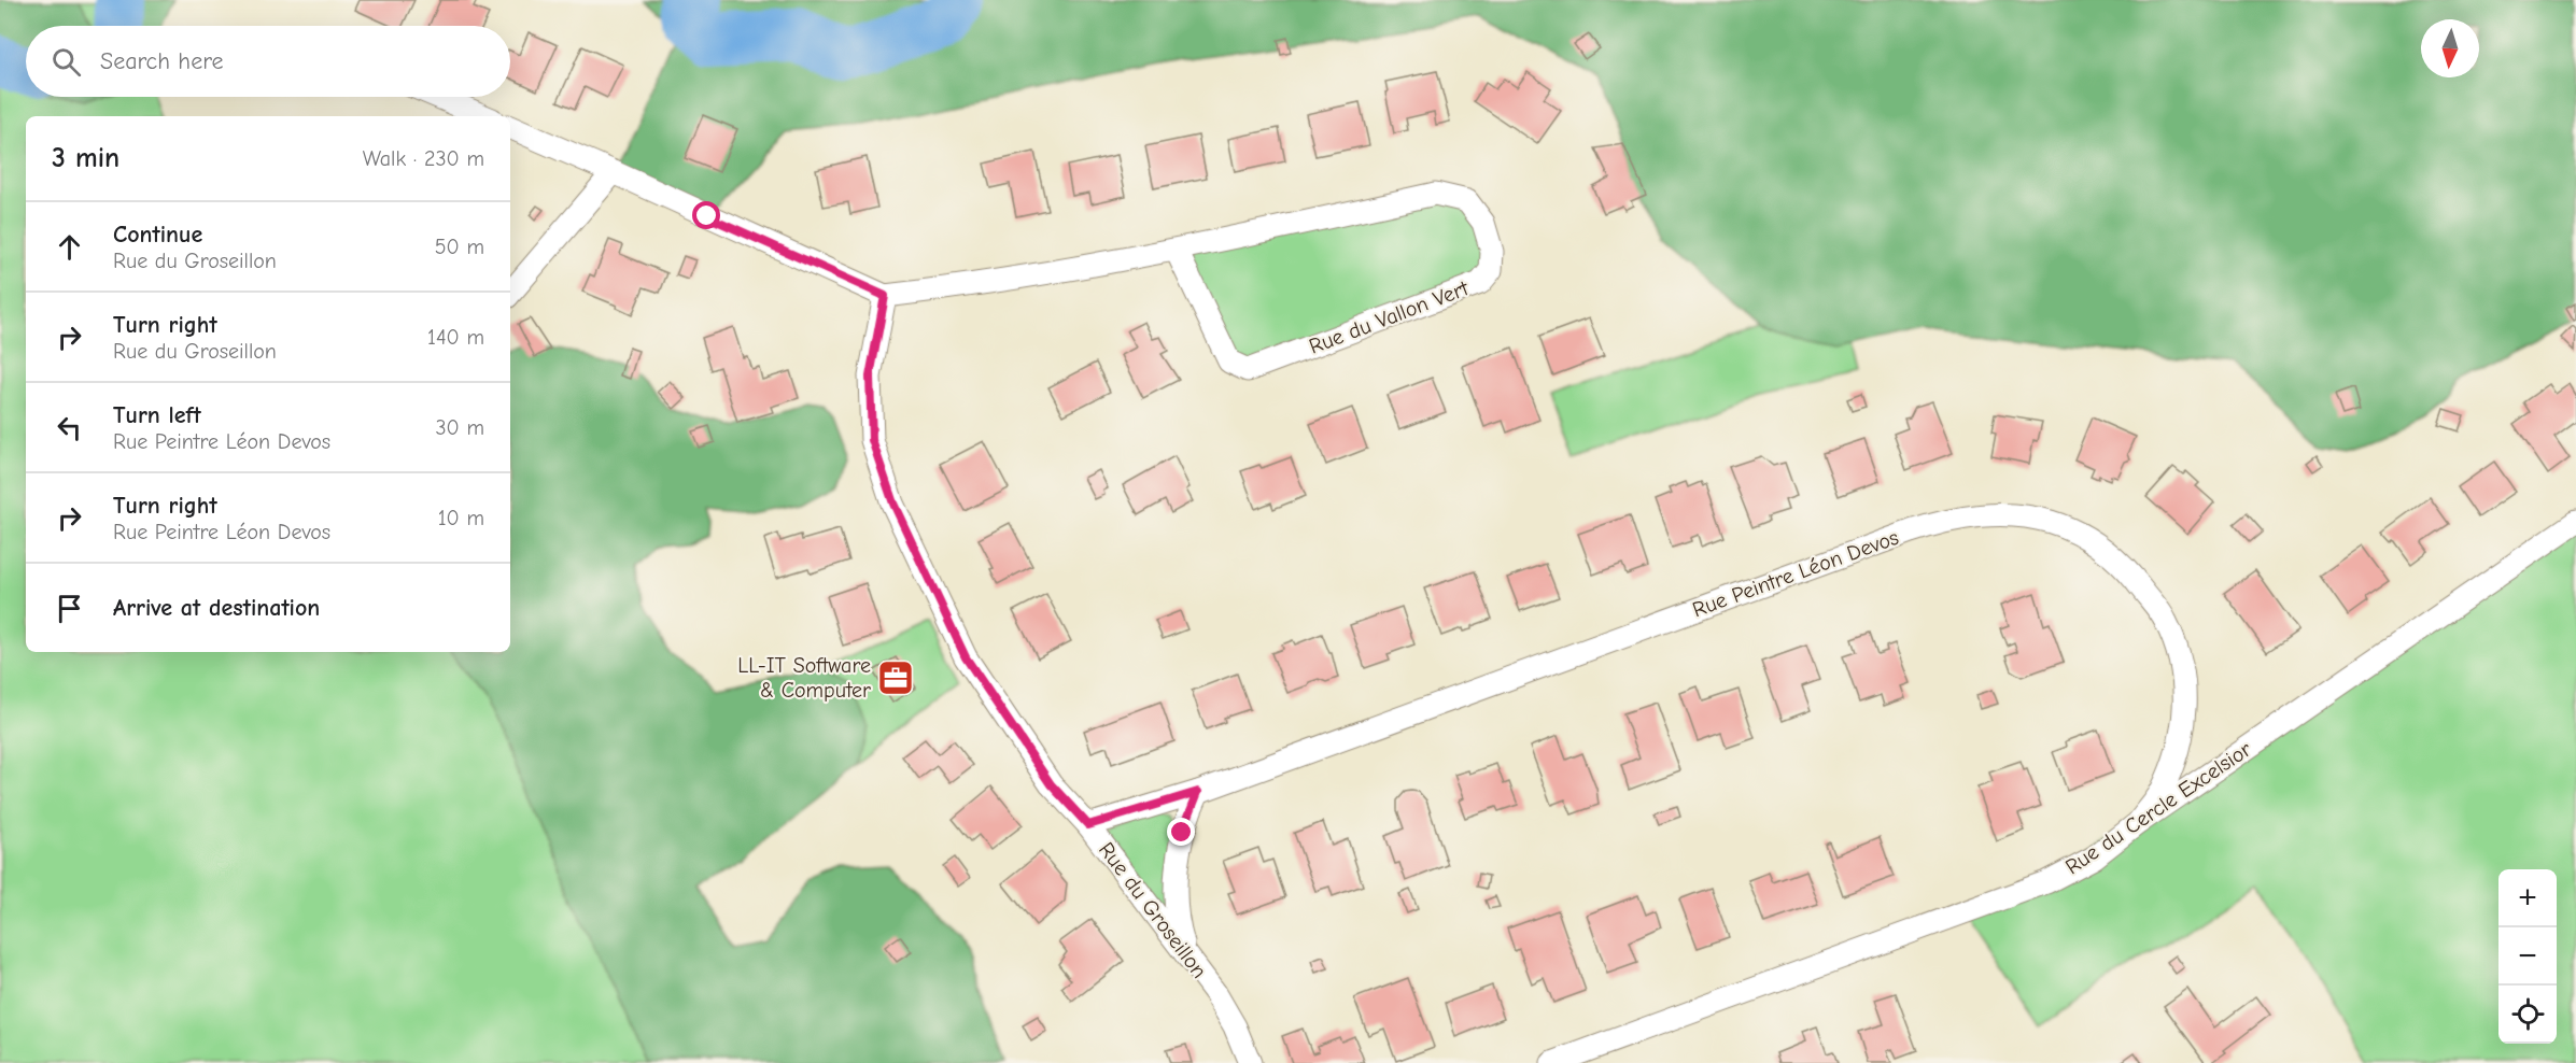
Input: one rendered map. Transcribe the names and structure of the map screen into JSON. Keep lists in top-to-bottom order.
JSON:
{
  "streets": {
    "street": [
      "Rue du Vallon Vert",
      "Rue Peintre Léon Devos",
      "Rue du Cercle Excelsior",
      "Rue du Groseillon"
    ]
  },
  "crossings": [
    ["Rue du Vallon Vert", "Rue du Groseillon"],
    ["Rue Peintre Léon Devos", "Rue du Cercle Excelsior"],
    ["Rue Peintre Léon Devos", "Rue du Groseillon"]
  ],
  "places": {
    "office": ["LL-IT Software & Computer"]
  },
  "north": "bottom",
  "page": {
    "search": "Search here",
    "heading": ["3 min", "Walk · 230 m"],
    "list": [
      ["Continue", "Rue du Groseillon", "50 m"],
      ["Turn right", "Rue du Groseillon", "140 m"],
      ["Turn left", "Rue Peintre Léon Devos", "30 m"],
      ["Turn right", "Rue Peintre Léon Devos", "10 m"],
      "Arrive at destination"
    ],
    "map_buttons": ["+", "−"]
  }
}
